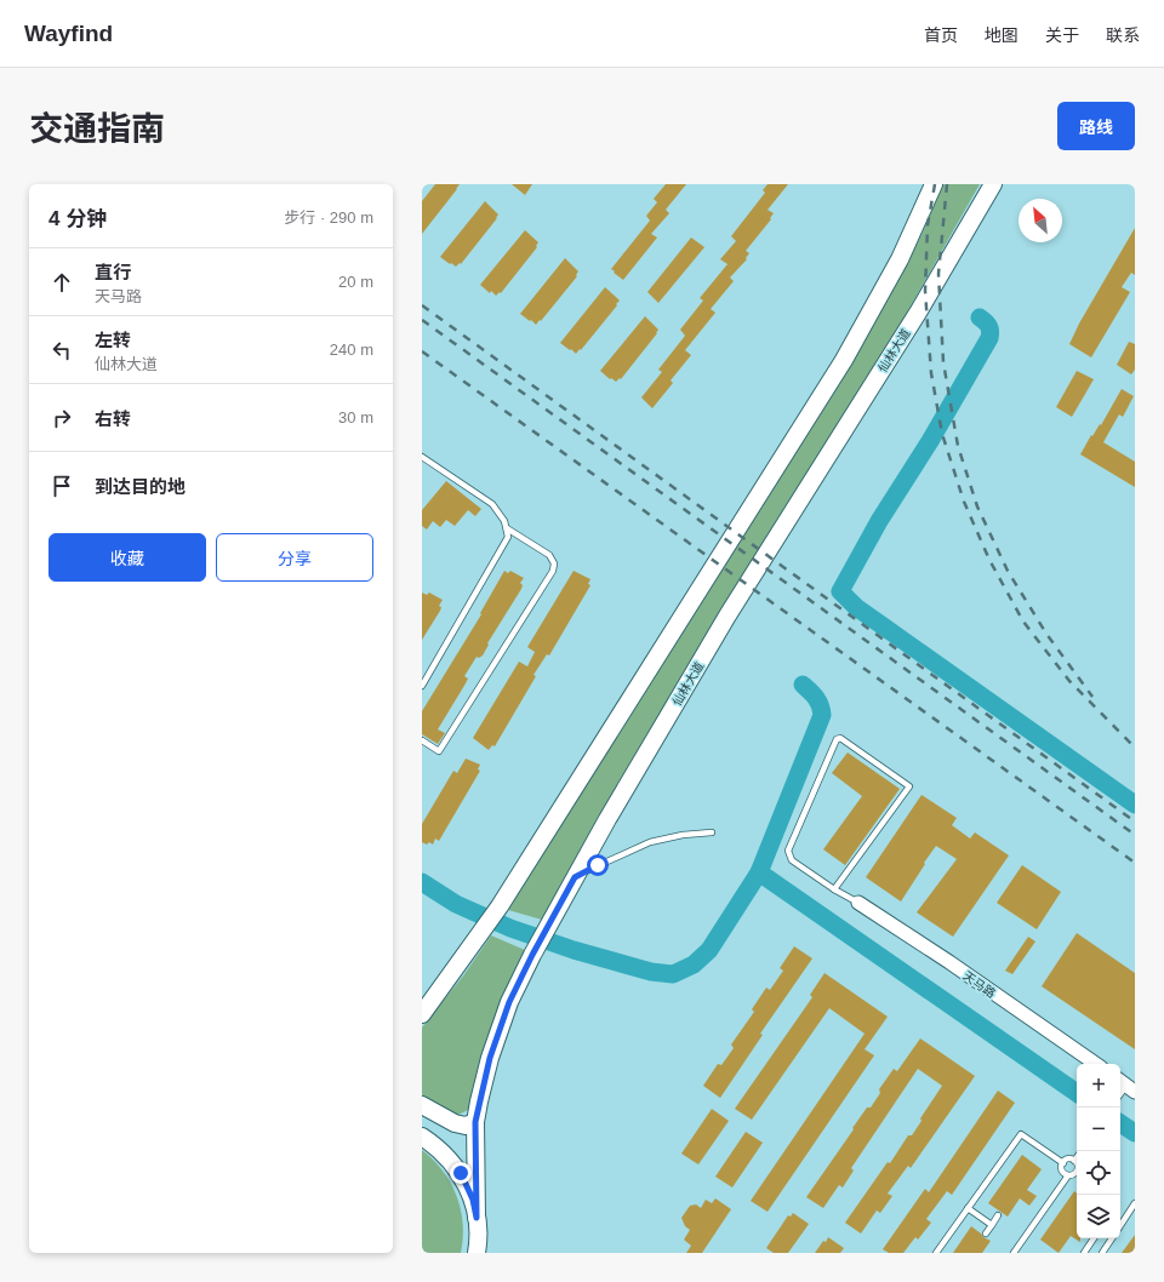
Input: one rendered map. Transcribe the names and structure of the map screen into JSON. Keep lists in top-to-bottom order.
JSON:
{
  "streets": {
    "main road": ["仙林大道"],
    "street": ["天马路"]
  },
  "north": "top left",
  "page": {
    "header": "Wayfind",
    "nav": [
      "首页",
      "地图",
      "关于",
      "联系"
    ],
    "title": "交通指南",
    "buttons": [
      "路线",
      ["收藏", "分享"]
    ],
    "heading": ["4 分钟", "步行 · 290 m"],
    "list": [
      ["直行", "天马路", "20 m"],
      ["左转", "仙林大道", "240 m"],
      ["右转", "30 m"],
      "到达目的地"
    ],
    "map_buttons": ["+", "−"]
  }
}
